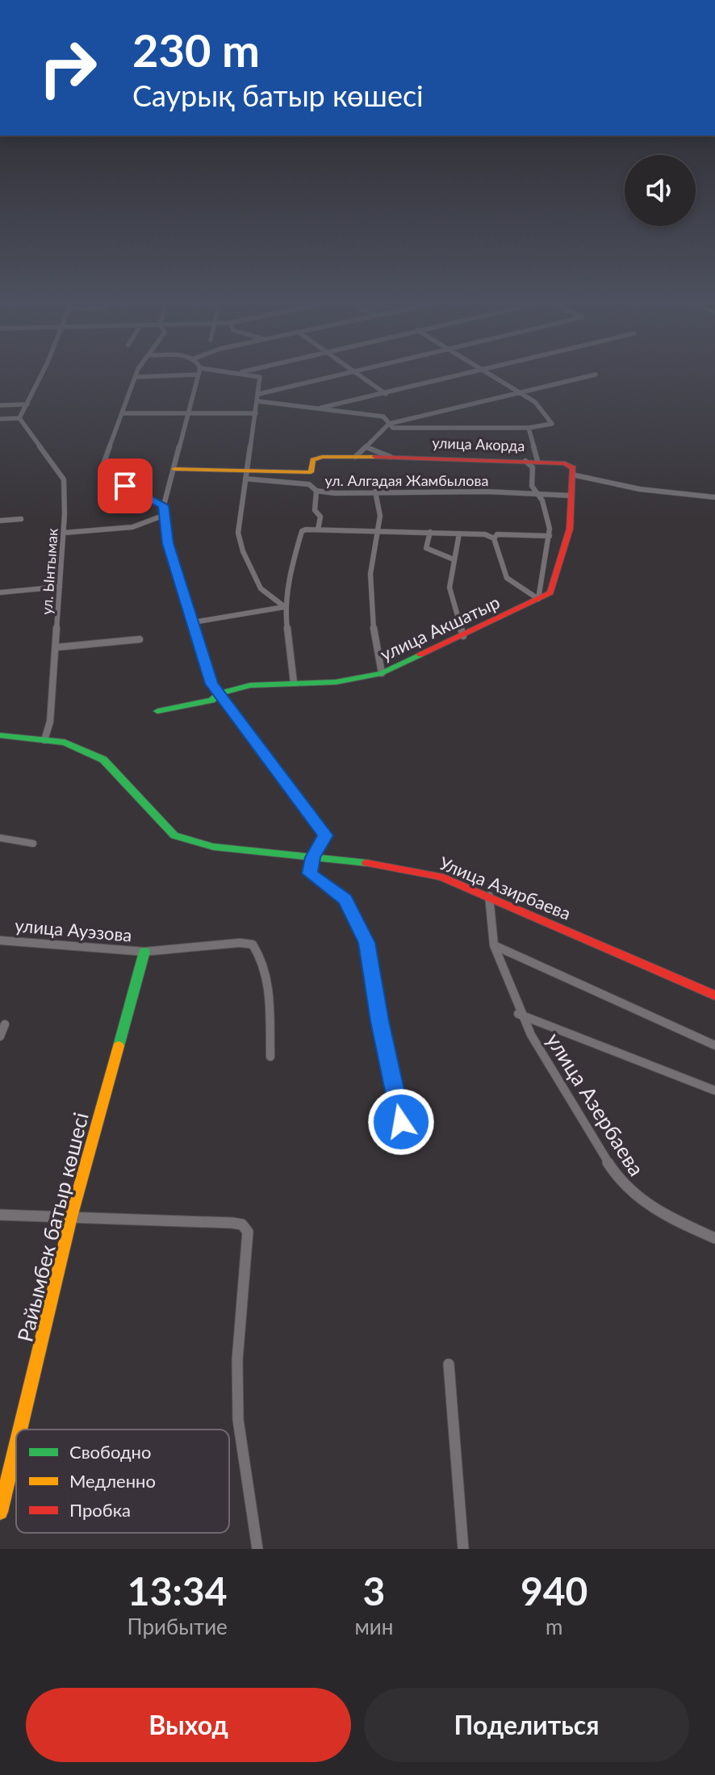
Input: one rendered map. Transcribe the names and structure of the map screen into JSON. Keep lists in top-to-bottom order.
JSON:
{
  "streets": {
    "main road": [
      "улица Акорда",
      "улица Акшатыр",
      "Улица Азирбаева",
      "Райымбек батыр көшесі"
    ],
    "street": [
      "ул. Алгадая Жамбылова",
      "ул. Ынтымак",
      "улица Ауэзова",
      "улица Азербаева"
    ]
  },
  "crossings": [
    ["улица Акорда", "ул. Алгадая Жамбылова"],
    ["улица Акорда", "улица Акшатыр"],
    ["ул. Алгадая Жамбылова", "улица Акшатыр"],
    ["ул. Ынтымак", "Улица Азирбаева"],
    ["Улица Азирбаева", "улица Азербаева"],
    ["улица Ауэзова", "Райымбек батыр көшесі"]
  ],
  "legend": ["Свободно", "Медленно", "Пробка"],
  "page": {
    "turn": ["230 m", "Саурық батыр көшесі"],
    "eta": [
      "13:34",
      "Прибытие",
      "3",
      "мин",
      "940",
      "m"
    ],
    "buttons": ["Выход", "Поделиться"]
  }
}
